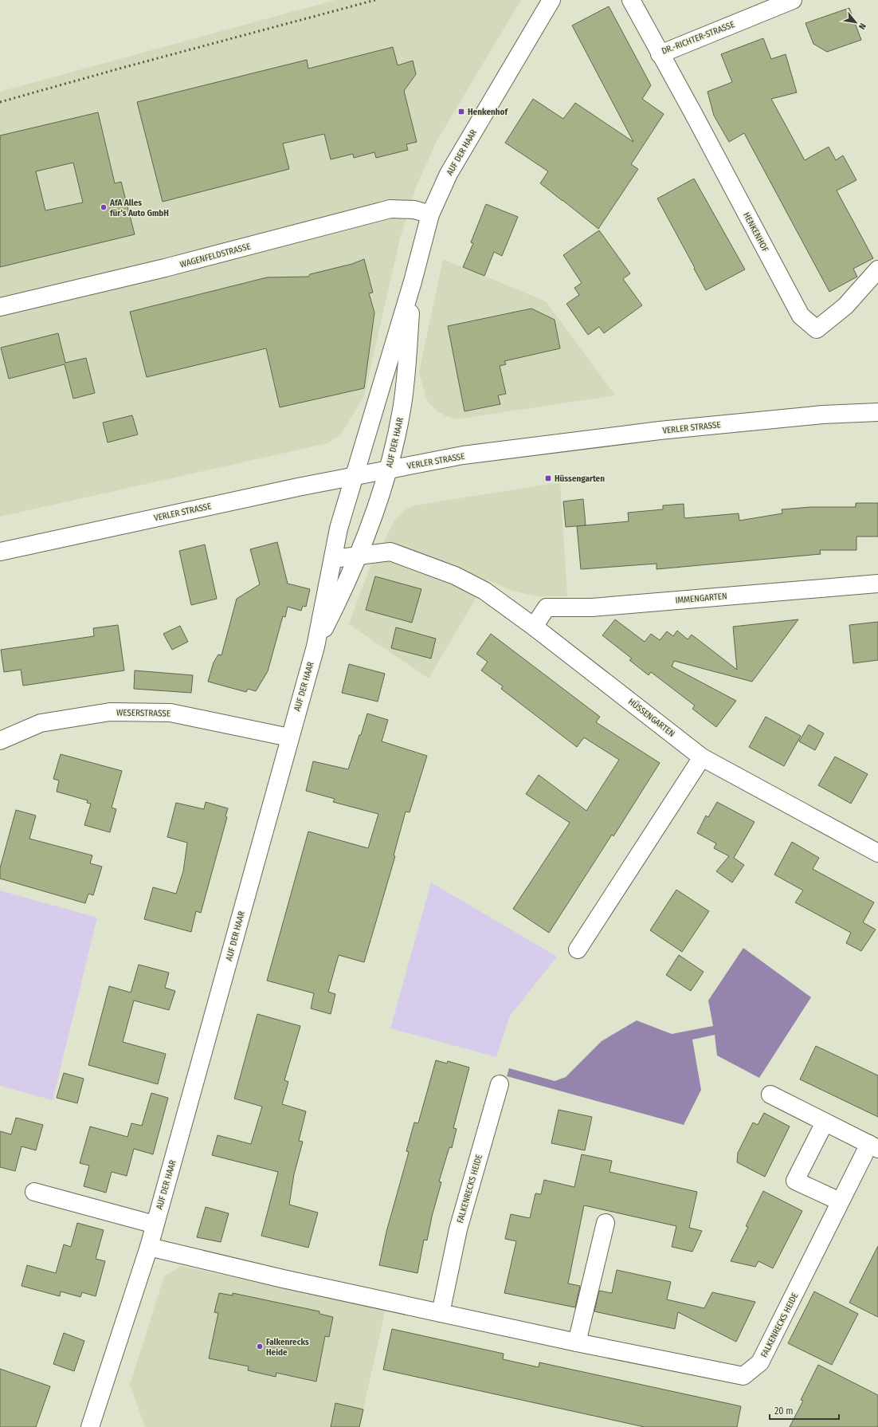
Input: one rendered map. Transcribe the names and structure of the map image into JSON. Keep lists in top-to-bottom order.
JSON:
{
  "streets": {
    "street": [
      "DR.-RICHTER-STRASSE",
      "AUF DER HAAR",
      "HENKENHOF",
      "WAGENFELDSTRASSE",
      "VERLER STRASSE",
      "IMMENGARTEN",
      "WESERSTRASSE",
      "HÜSSENGARTEN",
      "FALKENRECKS HEIDE"
    ]
  },
  "crossings": [
    ["DR.-RICHTER-STRASSE", "HENKENHOF"],
    ["AUF DER HAAR", "WAGENFELDSTRASSE"],
    ["AUF DER HAAR", "VERLER STRASSE"],
    ["AUF DER HAAR", "WESERSTRASSE"],
    ["AUF DER HAAR", "HÜSSENGARTEN"],
    ["AUF DER HAAR", "FALKENRECKS HEIDE"],
    ["IMMENGARTEN", "HÜSSENGARTEN"]
  ],
  "places": {
    "transit": ["Henkenhof", "Hüssengarten"],
    "other": ["AfA Alles für's Auto GmbH", "Falkenrecks Heide"]
  },
  "scale_bar": "20 m",
  "north": "bottom right"
}
